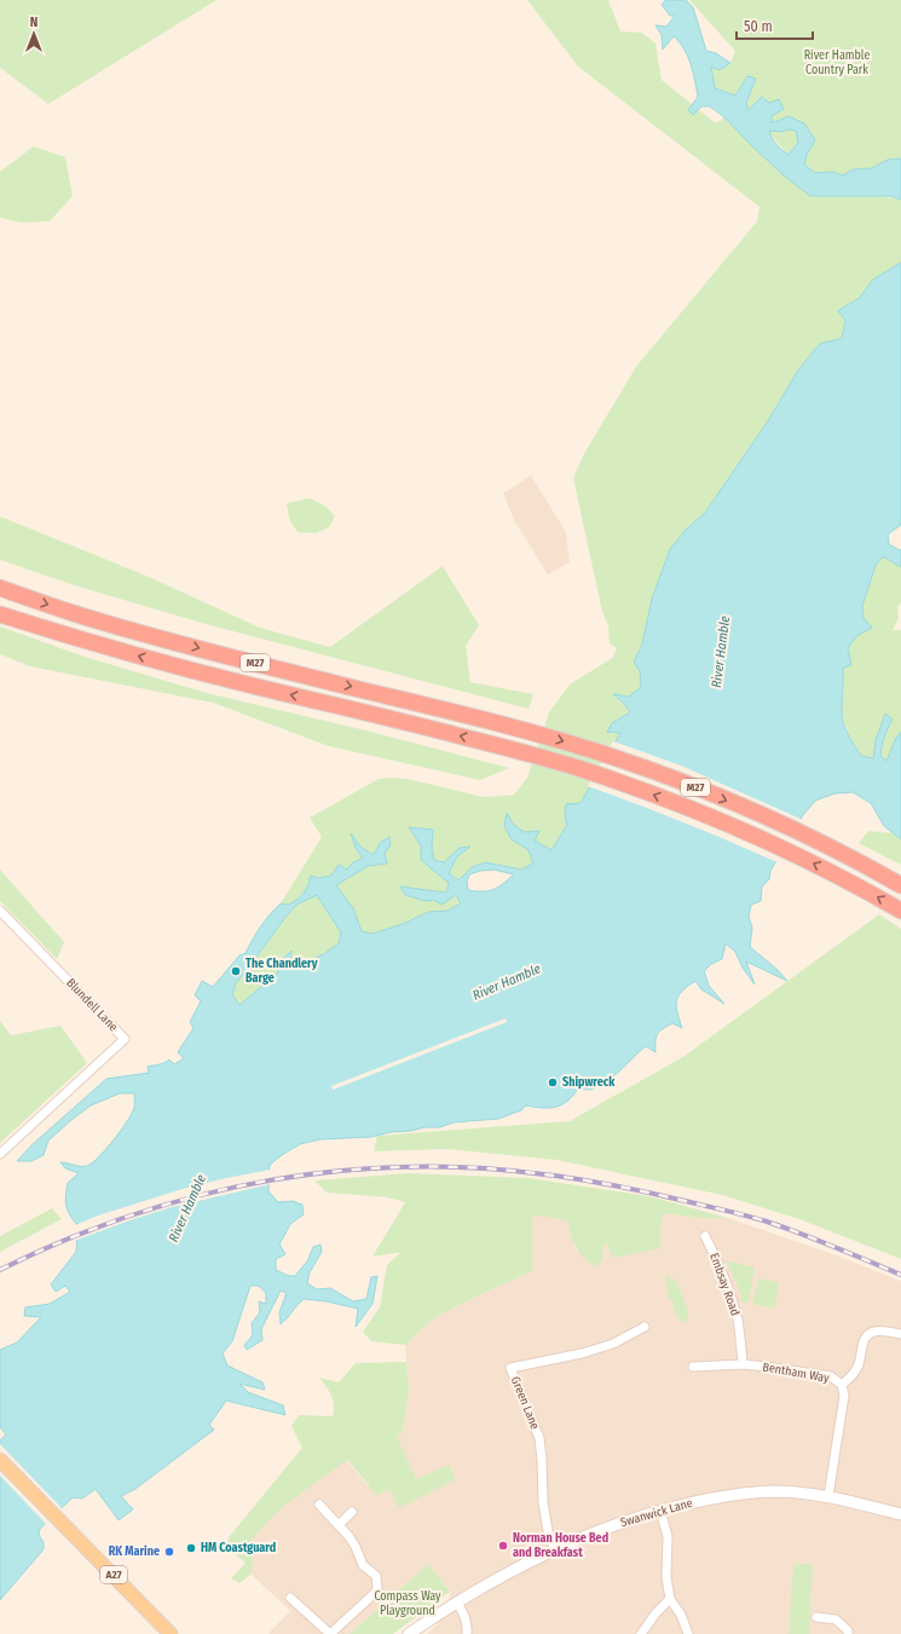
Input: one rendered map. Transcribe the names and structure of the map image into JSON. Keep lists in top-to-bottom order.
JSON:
{
  "streets": {
    "highway": ["M27"],
    "main road": ["A27"],
    "street": [
      "Blundell Lane",
      "Embsay Road",
      "Bentham Way",
      "Green Lane",
      "Swanwick Lane"
    ]
  },
  "crossings": [
    ["Embsay Road", "Bentham Way"],
    ["Bentham Way", "Swanwick Lane"],
    ["Green Lane", "Swanwick Lane"]
  ],
  "water": ["River Hamble"],
  "parks": ["River Hamble Country Park", "Compass Way Playground"],
  "places": [
    "The Chandlery Barge",
    "Shipwreck",
    "Norman House Bed and Breakfast",
    "HM Coastguard",
    "RK Marine"
  ],
  "scale_bar": "50 m",
  "north": "top"
}
